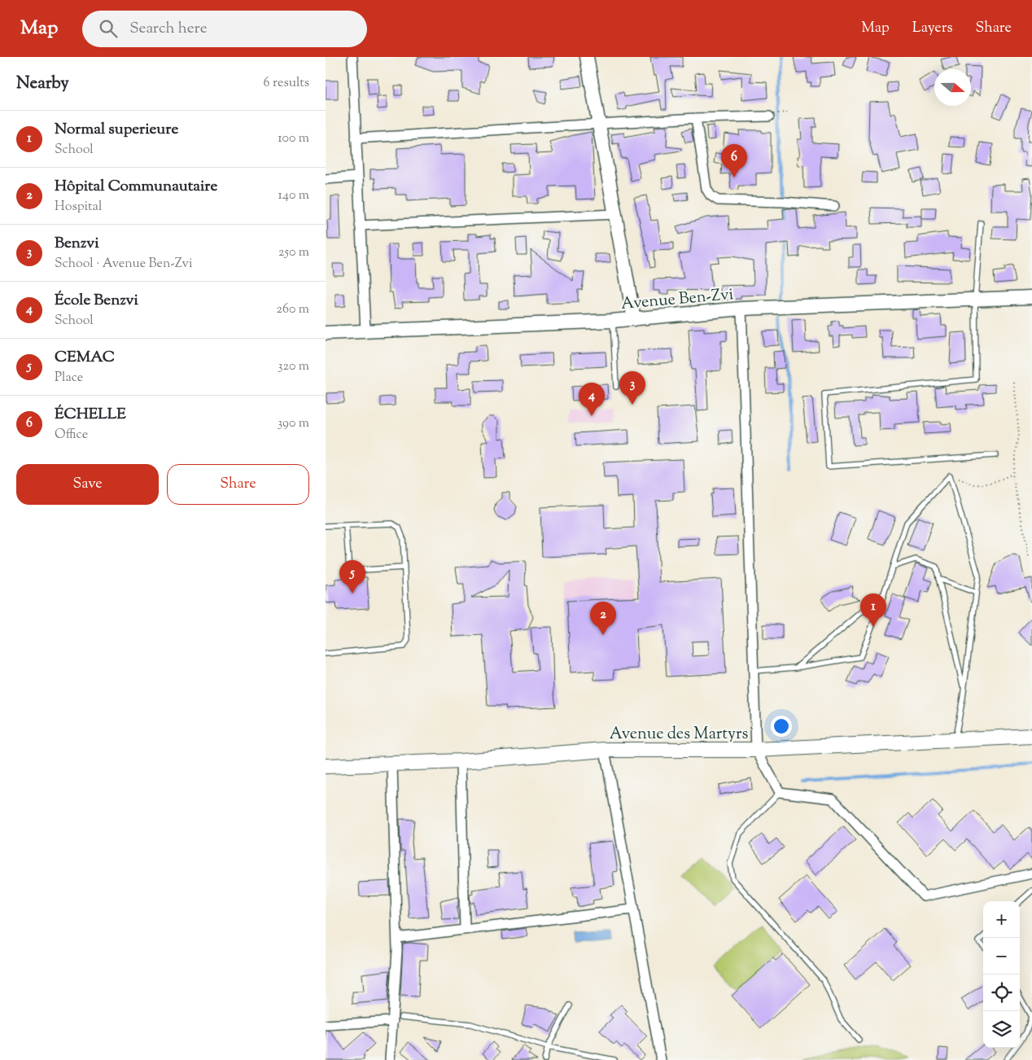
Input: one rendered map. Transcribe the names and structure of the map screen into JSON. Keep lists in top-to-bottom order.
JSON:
{
  "streets": {
    "main road": ["Avenue des Martyrs"],
    "street": ["Avenue Ben-Zvi"]
  },
  "north": "right",
  "page": {
    "header": "Map",
    "search": "Search here",
    "nav": ["Map", "Layers", "Share"],
    "heading": ["Nearby", "6 results"],
    "list": [
      {
        "mark": "1",
        "name": "Normal superieure",
        "note": "School",
        "value": "100 m"
      },
      {
        "mark": "2",
        "name": "Hôpital Communautaire",
        "note": "Hospital",
        "value": "140 m"
      },
      {
        "mark": "3",
        "name": "Benzvi",
        "note": "School · Avenue Ben-Zvi",
        "value": "250 m"
      },
      {
        "mark": "4",
        "name": "École Benzvi",
        "note": "School",
        "value": "260 m"
      },
      {
        "mark": "5",
        "name": "CEMAC",
        "note": "Place",
        "value": "320 m"
      },
      {
        "mark": "6",
        "name": "ÉCHELLE",
        "note": "Office",
        "value": "390 m"
      }
    ],
    "pins": [
      "6",
      "3",
      "4",
      "5",
      "1",
      "2"
    ],
    "buttons": ["Save", "Share"],
    "map_buttons": ["+", "−"]
  }
}
